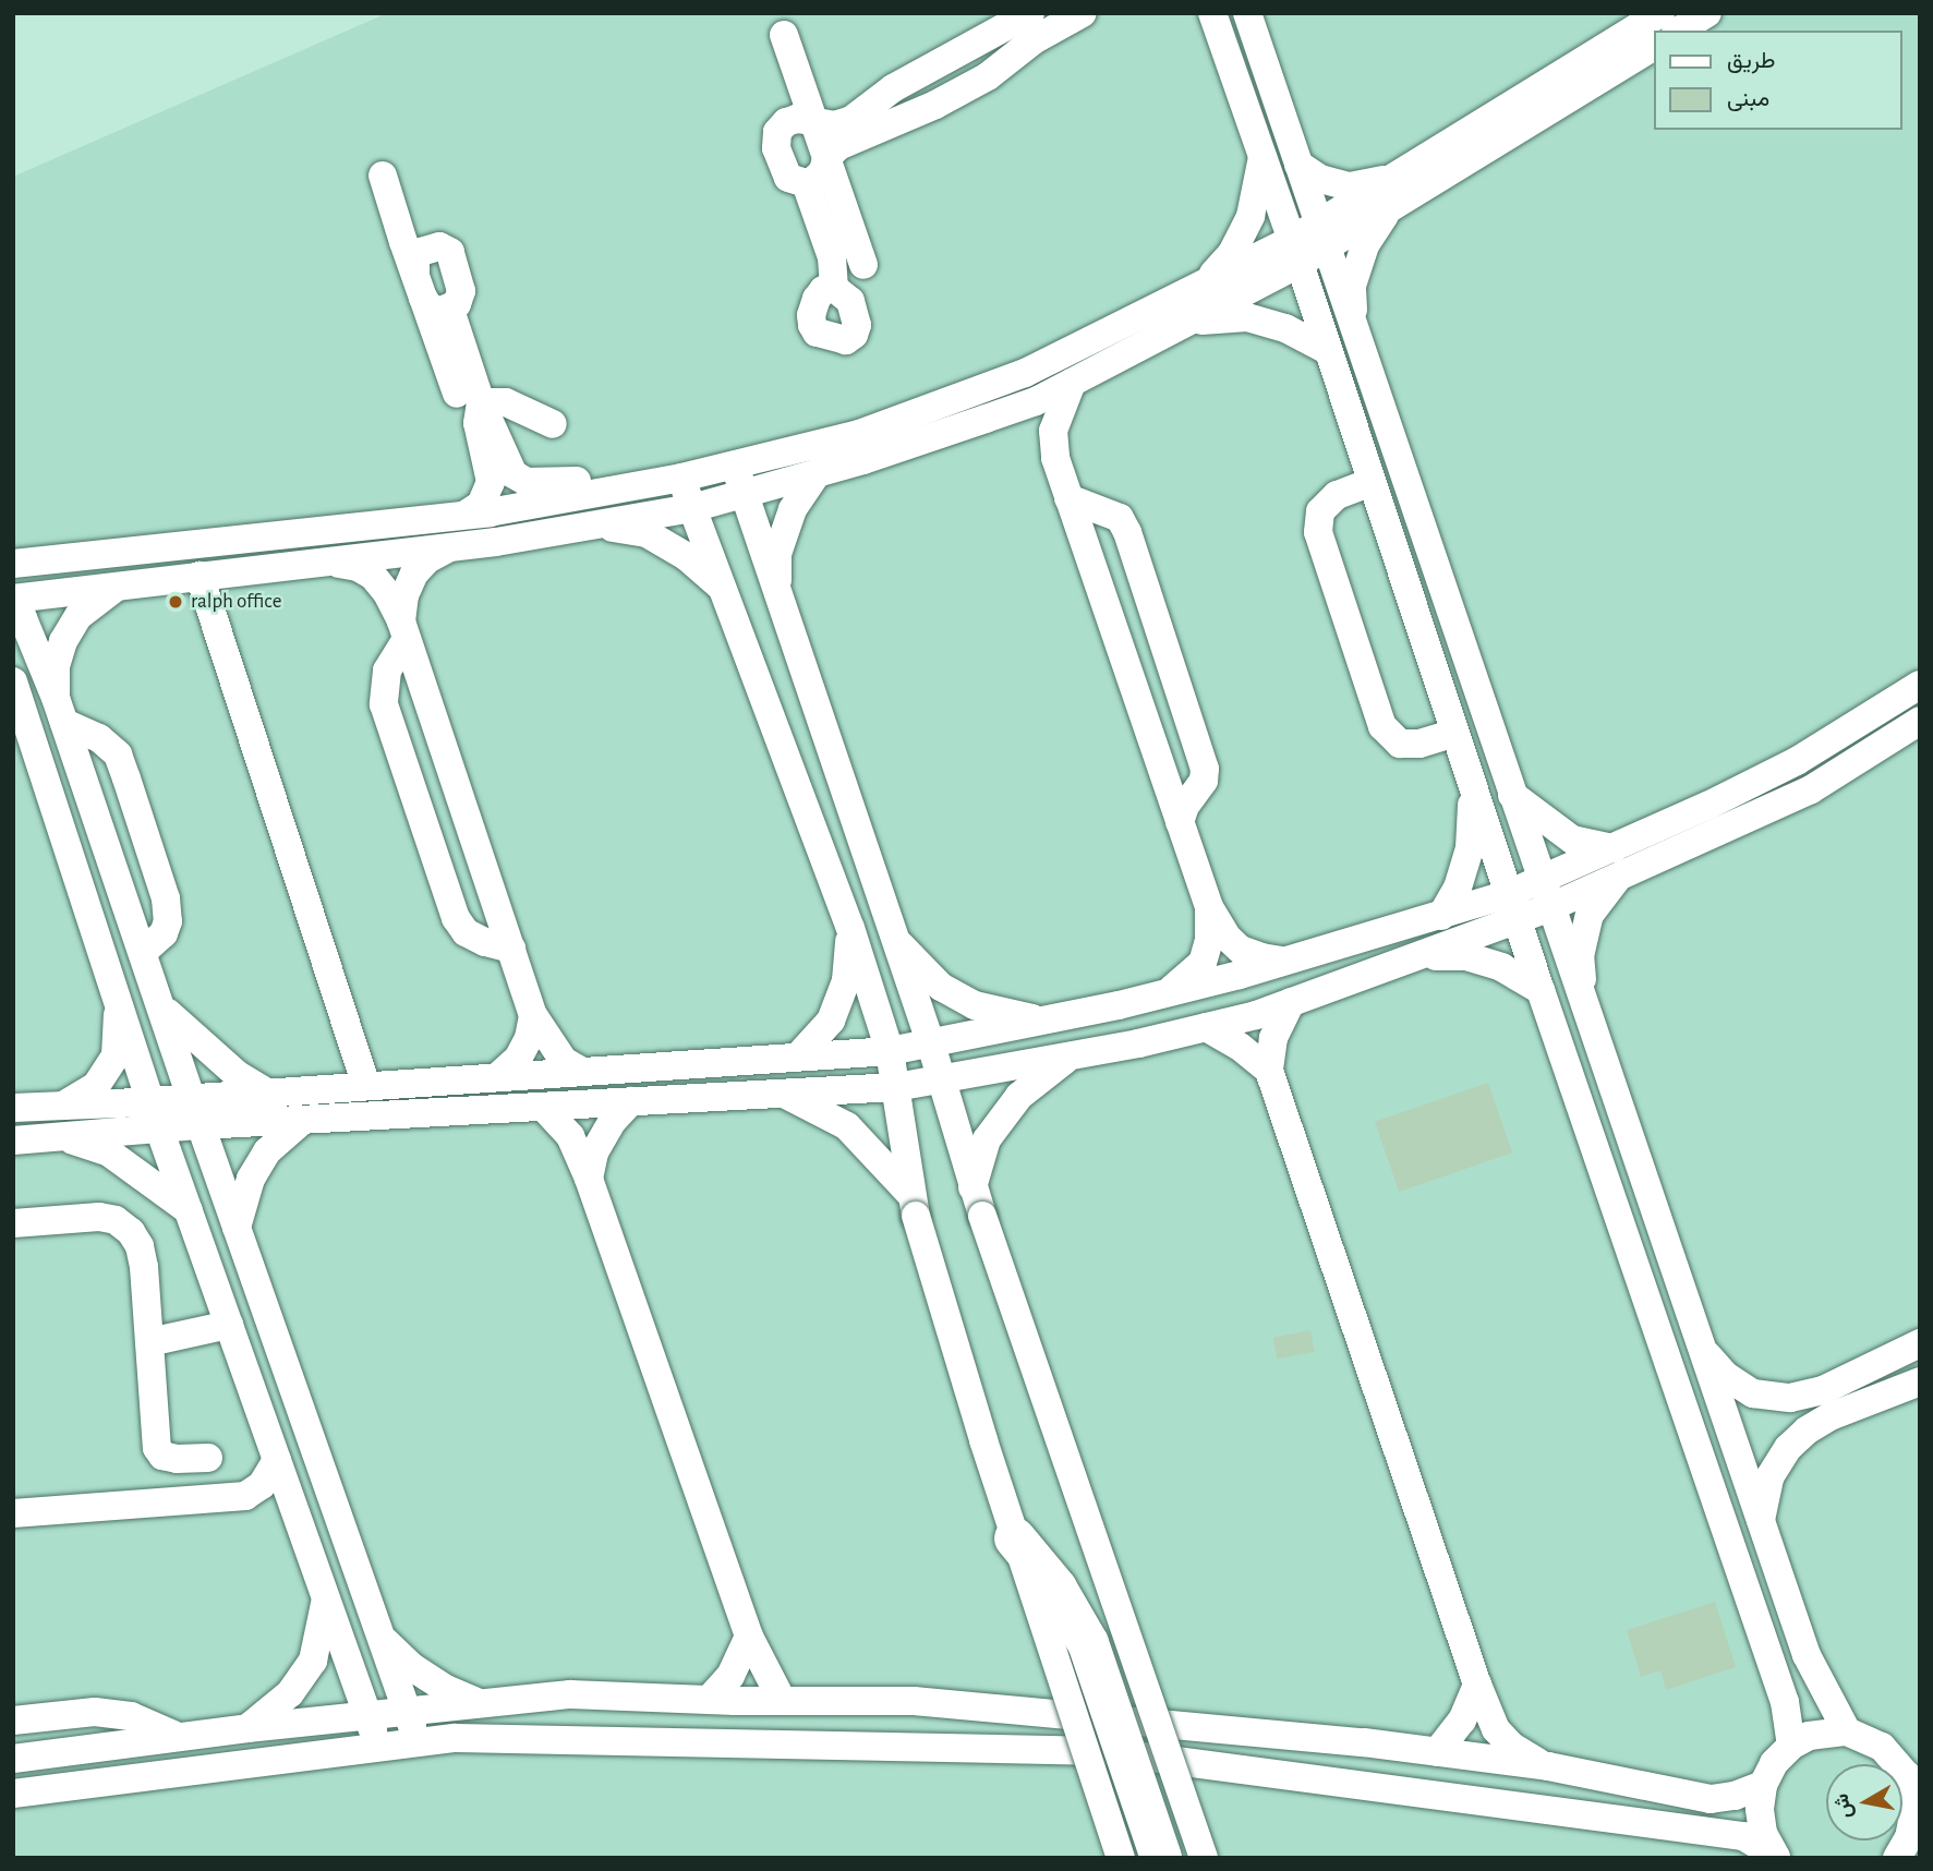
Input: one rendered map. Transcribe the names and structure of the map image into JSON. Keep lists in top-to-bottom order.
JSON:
{
  "places": ["ralph office"],
  "legend": ["طريق", "مبنى"],
  "north": "left"
}
